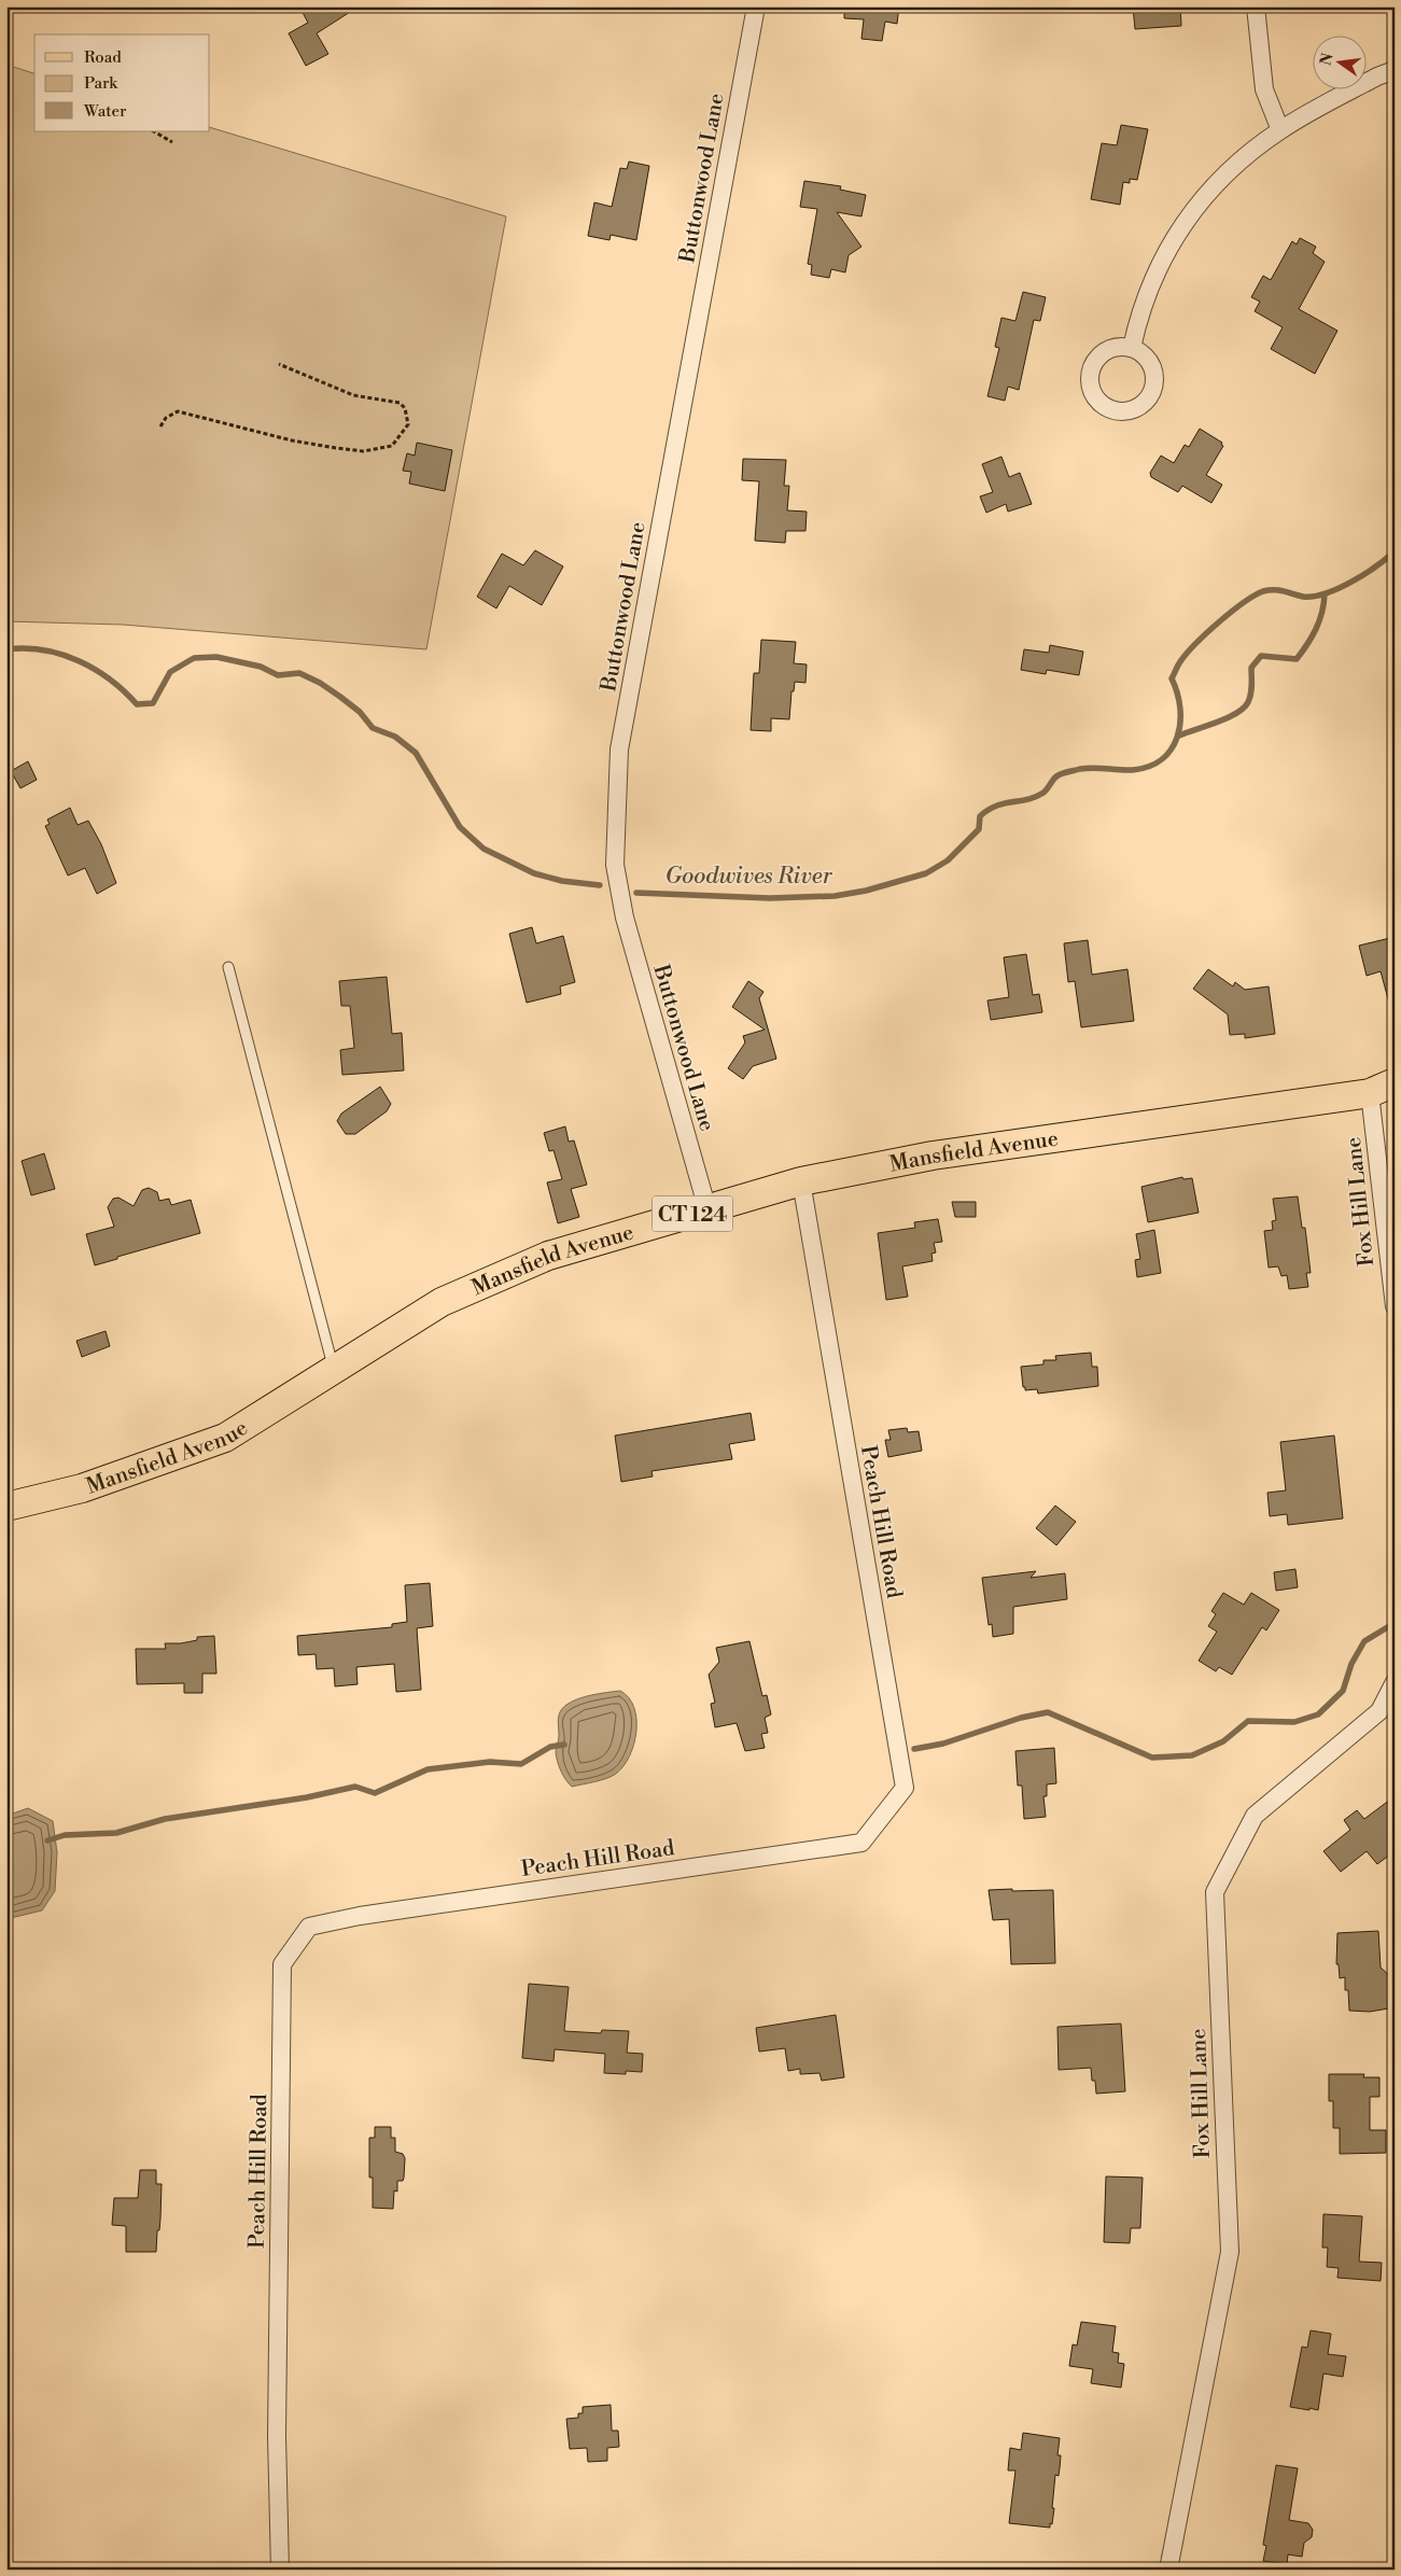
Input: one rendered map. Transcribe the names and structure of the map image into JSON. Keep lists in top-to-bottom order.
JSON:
{
  "streets": {
    "main road": ["Mansfield Avenue", "CT 124"],
    "street": ["Buttonwood Lane", "Fox Hill Lane", "Peach Hill Road"]
  },
  "crossings": [
    ["Buttonwood Lane", "Mansfield Avenue"],
    ["Mansfield Avenue", "Fox Hill Lane"],
    ["Mansfield Avenue", "Peach Hill Road"]
  ],
  "water": ["Goodwives River"],
  "legend": ["Road", "Park", "Water"],
  "north": "left"
}
